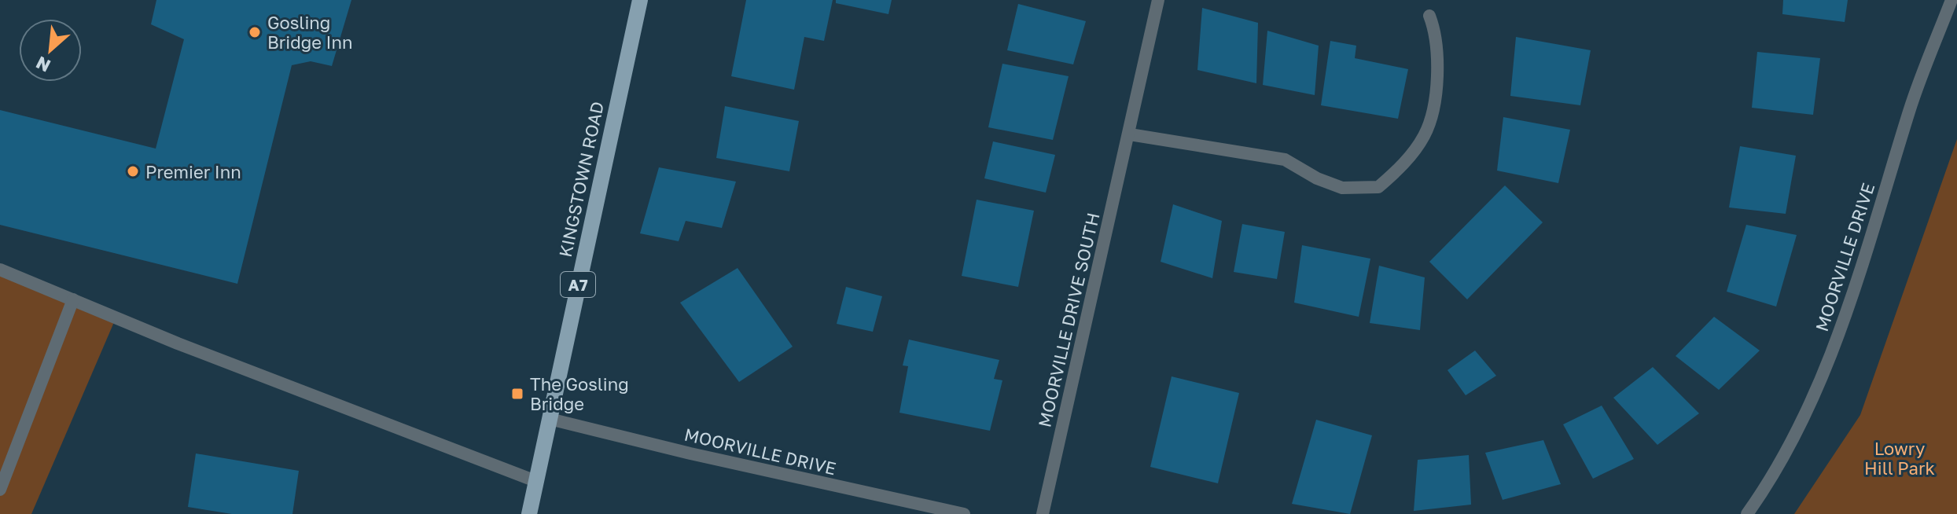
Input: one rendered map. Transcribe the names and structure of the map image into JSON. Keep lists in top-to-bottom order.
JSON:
{
  "streets": {
    "main road": ["KINGSTOWN ROAD", "A7"],
    "street": ["MOORVILLE DRIVE", "MOORVILLE DRIVE SOUTH"]
  },
  "crossings": [
    ["KINGSTOWN ROAD", "MOORVILLE DRIVE"]
  ],
  "parks": ["Lowry Hill Park"],
  "places": {
    "other": ["Gosling Bridge Inn", "Premier Inn"],
    "transit": ["The Gosling Bridge"]
  },
  "north": "bottom left"
}
